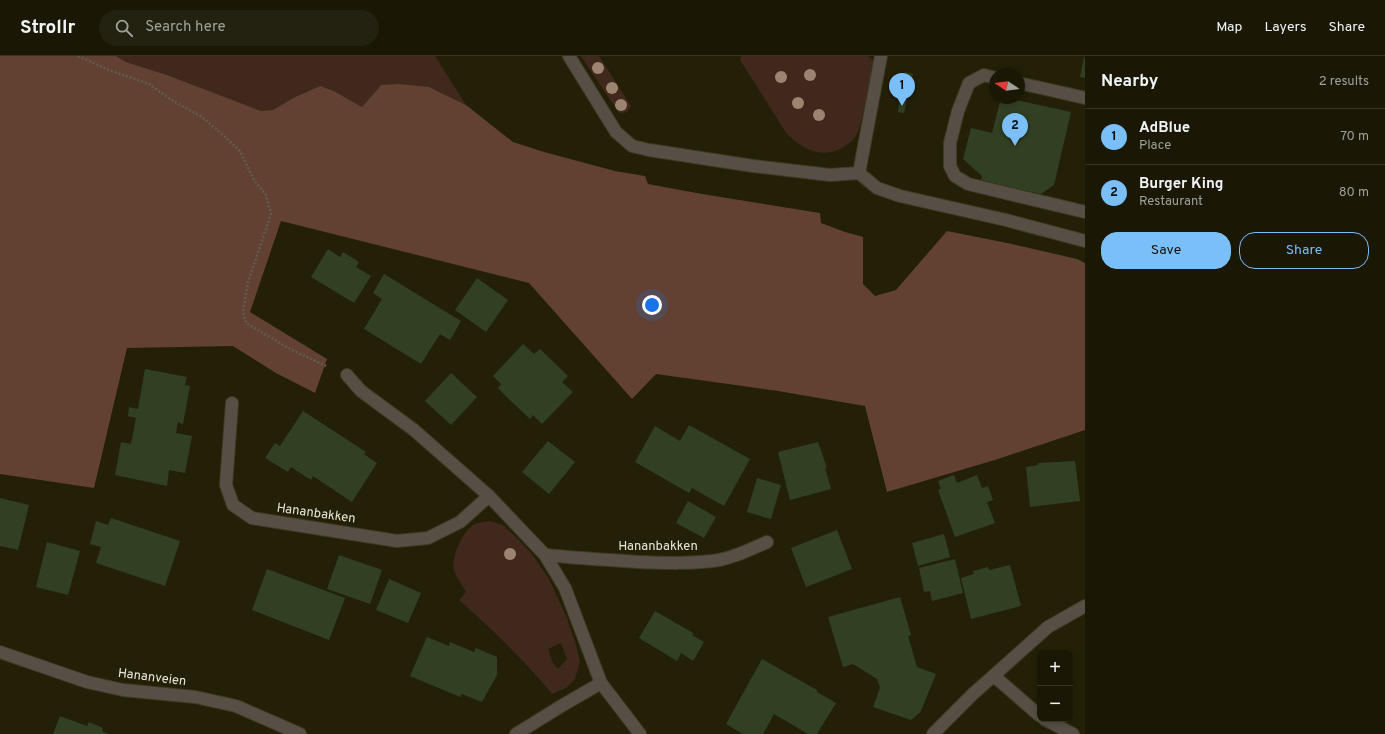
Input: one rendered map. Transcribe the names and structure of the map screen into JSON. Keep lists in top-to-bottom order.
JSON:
{
  "streets": {
    "street": ["Hananbakken", "Hananveien"]
  },
  "north": "left",
  "page": {
    "header": "Strollr",
    "search": "Search here",
    "nav": ["Map", "Layers", "Share"],
    "heading": ["Nearby", "2 results"],
    "pins": ["1", "2"],
    "list": [
      {
        "mark": "1",
        "name": "AdBlue",
        "note": "Place",
        "value": "70 m"
      },
      {
        "mark": "2",
        "name": "Burger King",
        "note": "Restaurant",
        "value": "80 m"
      }
    ],
    "buttons": ["Save", "Share"],
    "map_buttons": ["+", "−"]
  }
}
